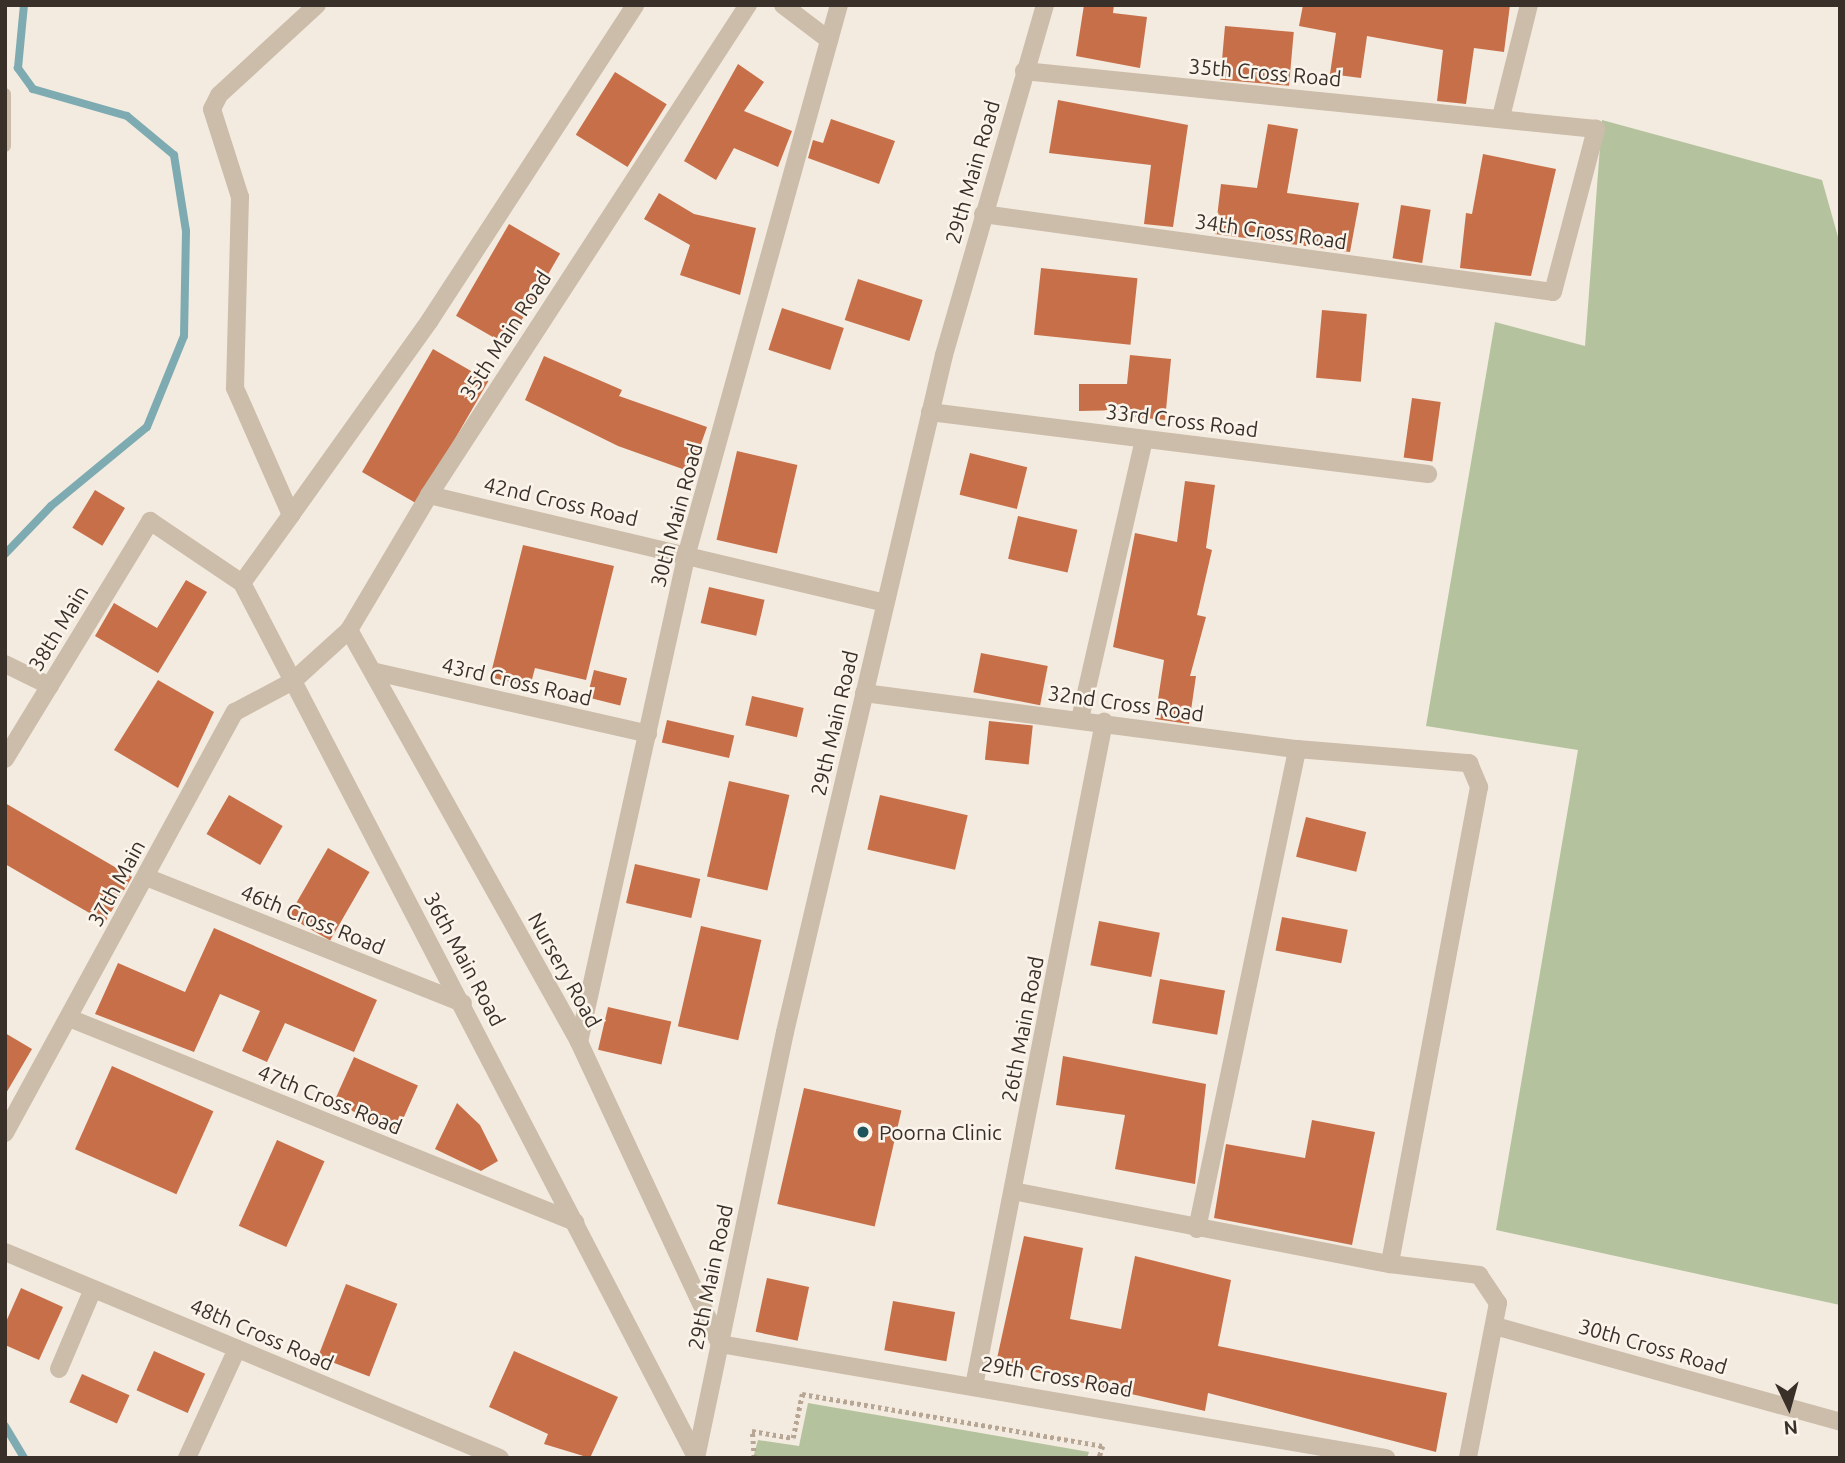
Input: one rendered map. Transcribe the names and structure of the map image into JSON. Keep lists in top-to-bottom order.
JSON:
{
  "streets": {
    "street": [
      "35th Cross Road",
      "29th Main Road",
      "34th Cross Road",
      "35th Main Road",
      "33rd Cross Road",
      "42nd Cross Road",
      "30th Main Road",
      "38th Main",
      "43rd Cross Road",
      "32nd Cross Road",
      "37th Main",
      "46th Cross Road",
      "36th Main Road",
      "Nursery Road",
      "26th Main Road",
      "47th Cross Road",
      "48th Cross Road",
      "30th Cross Road",
      "29th Cross Road"
    ]
  },
  "crossings": [
    ["35th Cross Road", "29th Main Road"],
    ["35th Cross Road", "34th Cross Road"],
    ["29th Main Road", "34th Cross Road"],
    ["29th Main Road", "33rd Cross Road"],
    ["29th Main Road", "42nd Cross Road"],
    ["29th Main Road", "32nd Cross Road"],
    ["29th Main Road", "36th Main Road"],
    ["29th Main Road", "Nursery Road"],
    ["29th Main Road", "29th Cross Road"],
    ["35th Main Road", "42nd Cross Road"],
    ["35th Main Road", "37th Main"],
    ["35th Main Road", "36th Main Road"],
    ["35th Main Road", "Nursery Road"],
    ["42nd Cross Road", "30th Main Road"],
    ["30th Main Road", "43rd Cross Road"],
    ["30th Main Road", "Nursery Road"],
    ["38th Main", "36th Main Road"],
    ["43rd Cross Road", "Nursery Road"],
    ["32nd Cross Road", "26th Main Road"],
    ["37th Main", "46th Cross Road"],
    ["37th Main", "36th Main Road"],
    ["37th Main", "47th Cross Road"],
    ["46th Cross Road", "36th Main Road"],
    ["36th Main Road", "47th Cross Road"],
    ["Nursery Road", "29th Cross Road"],
    ["26th Main Road", "29th Cross Road"]
  ],
  "places": ["Poorna Clinic"],
  "north": "bottom"
}
